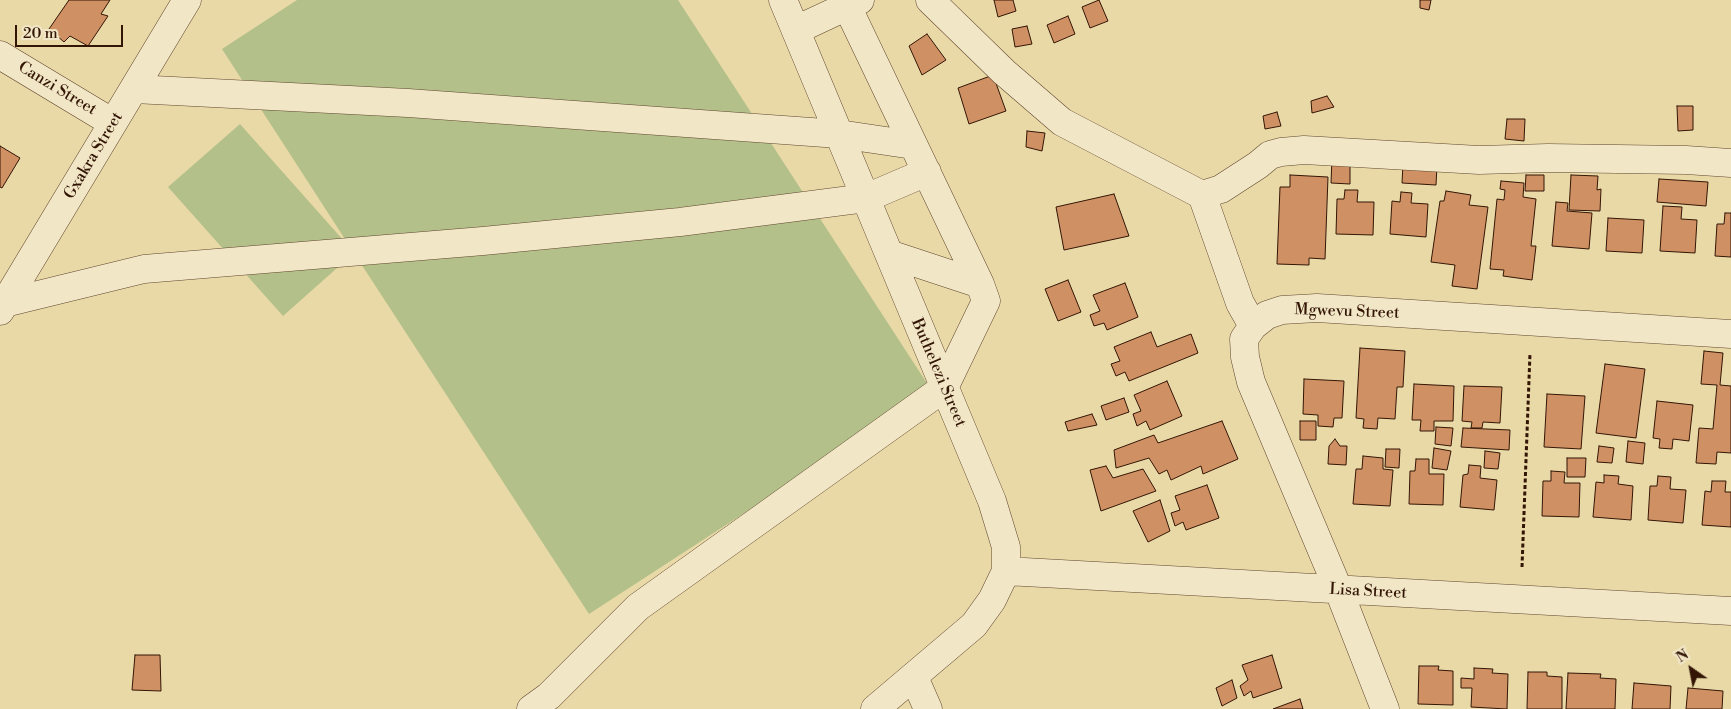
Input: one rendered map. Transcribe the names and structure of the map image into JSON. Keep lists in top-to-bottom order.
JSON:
{
  "streets": {
    "street": [
      "Canzi Street",
      "Gxakra Street",
      "Mgwevu Street",
      "Buthelezi Street",
      "Lisa Street"
    ]
  },
  "crossings": [
    ["Canzi Street", "Gxakra Street"],
    ["Buthelezi Street", "Lisa Street"]
  ],
  "scale_bar": "20 m",
  "north": "top left"
}
